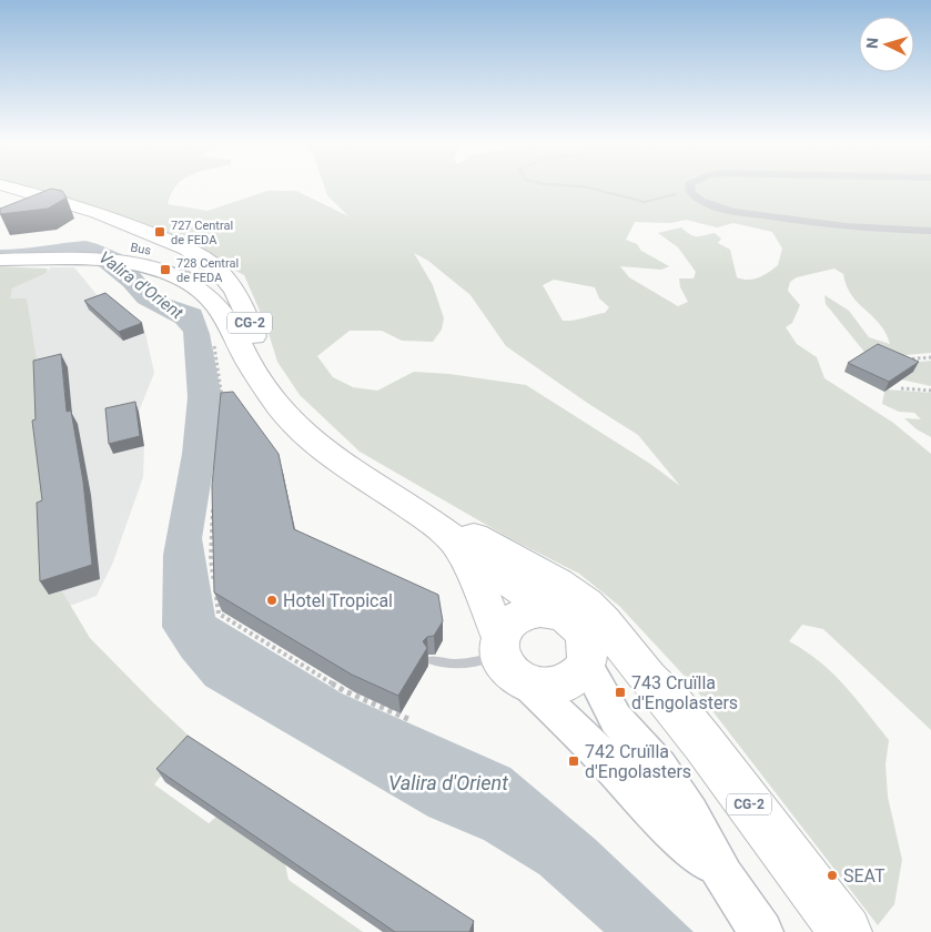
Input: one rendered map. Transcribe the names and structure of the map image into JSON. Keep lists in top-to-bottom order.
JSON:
{
  "streets": {
    "highway": ["CG-2"]
  },
  "water": ["Valira d'Orient"],
  "places": {
    "transit": [
      "727 Central de FEDA",
      "728 Central de FEDA",
      "743 Cruïlla d'Engolasters",
      "742 Cruïlla d'Engolasters"
    ],
    "other": ["Hotel Tropical", "SEAT"]
  },
  "north": "left"
}
